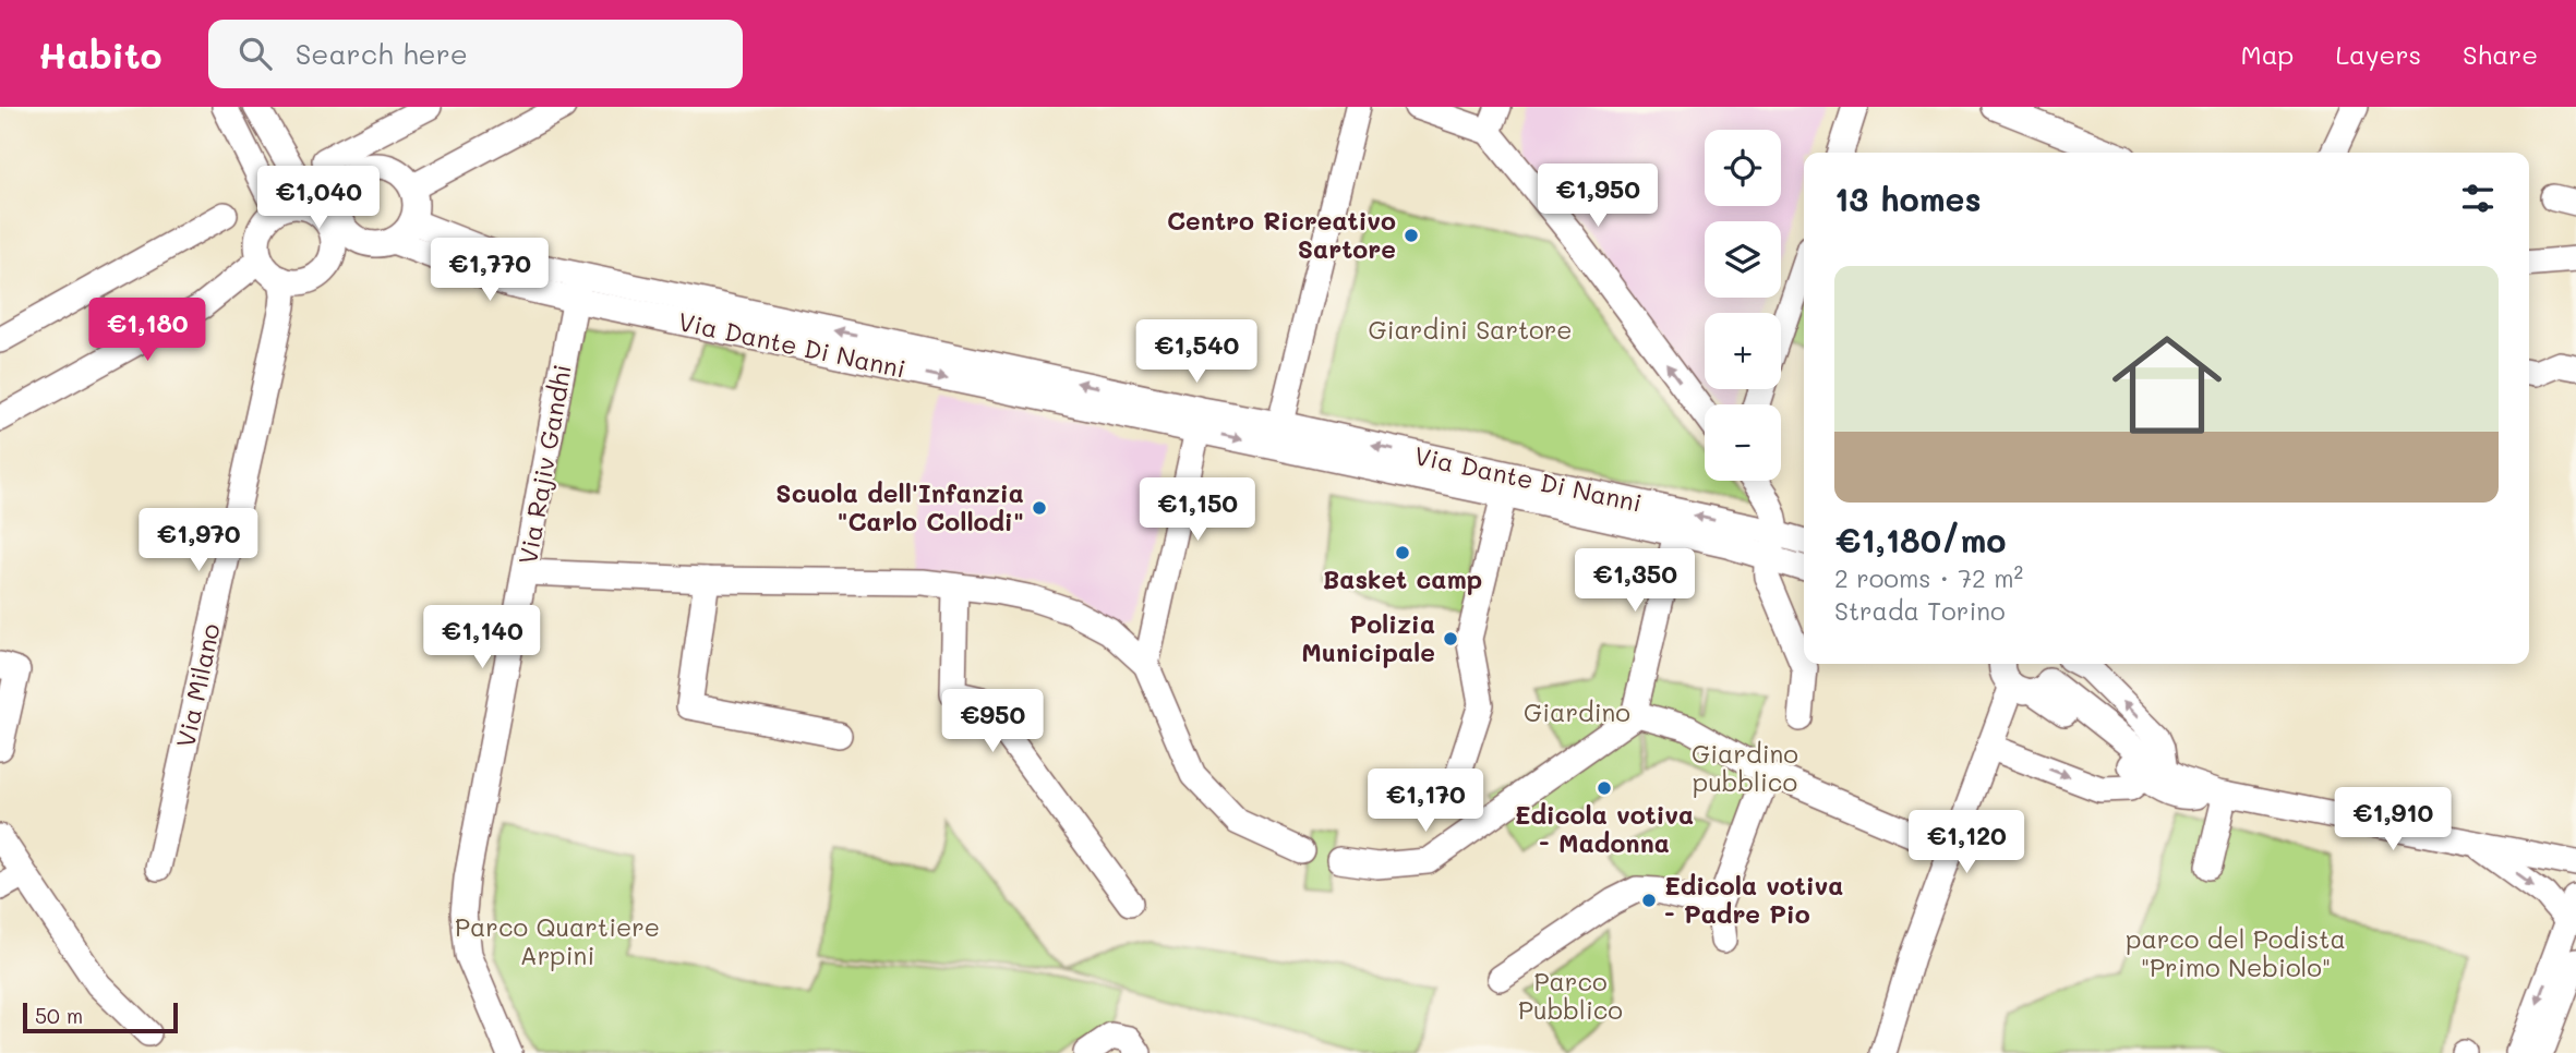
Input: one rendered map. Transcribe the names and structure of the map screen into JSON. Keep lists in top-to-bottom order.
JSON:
{
  "streets": {
    "street": ["Via Dante Di Nanni", "Via Rajiv Gandhi", "Via Milano"]
  },
  "crossings": [
    ["Via Dante Di Nanni", "Via Rajiv Gandhi"]
  ],
  "parks": [
    "Giardini Sartore",
    "Giardino",
    "Giardino pubblico",
    "Parco Quartiere Arpini",
    "parco del Podista \"Primo Nebiolo\"",
    "Parco Pubblico"
  ],
  "places": [
    "Centro Ricreativo Sartore",
    "Scuola dell'Infanzia \"Carlo Collodi\"",
    "Basket camp",
    "Polizia Municipale",
    "Edicola votiva - Madonna",
    "Edicola votiva - Padre Pio"
  ],
  "scale_bar": "50 m",
  "page": {
    "header": "Habito",
    "search": "Search here",
    "nav": ["Map", "Layers", "Share"],
    "map_buttons": ["+", "−"],
    "heading": "13 homes",
    "price": [
      "€1,950",
      "€1,040",
      "€1,770",
      "€1,180",
      "€1,540",
      "€1,150",
      "€1,970",
      "€1,350",
      "€1,140",
      "€950",
      "€1,170",
      "€1,910",
      "€1,120"
    ],
    "list": [
      {
        "name": "€1,180/mo",
        "note": "2 rooms · 72 m² · Strada Torino"
      }
    ],
    "scale": "50 m"
  }
}
